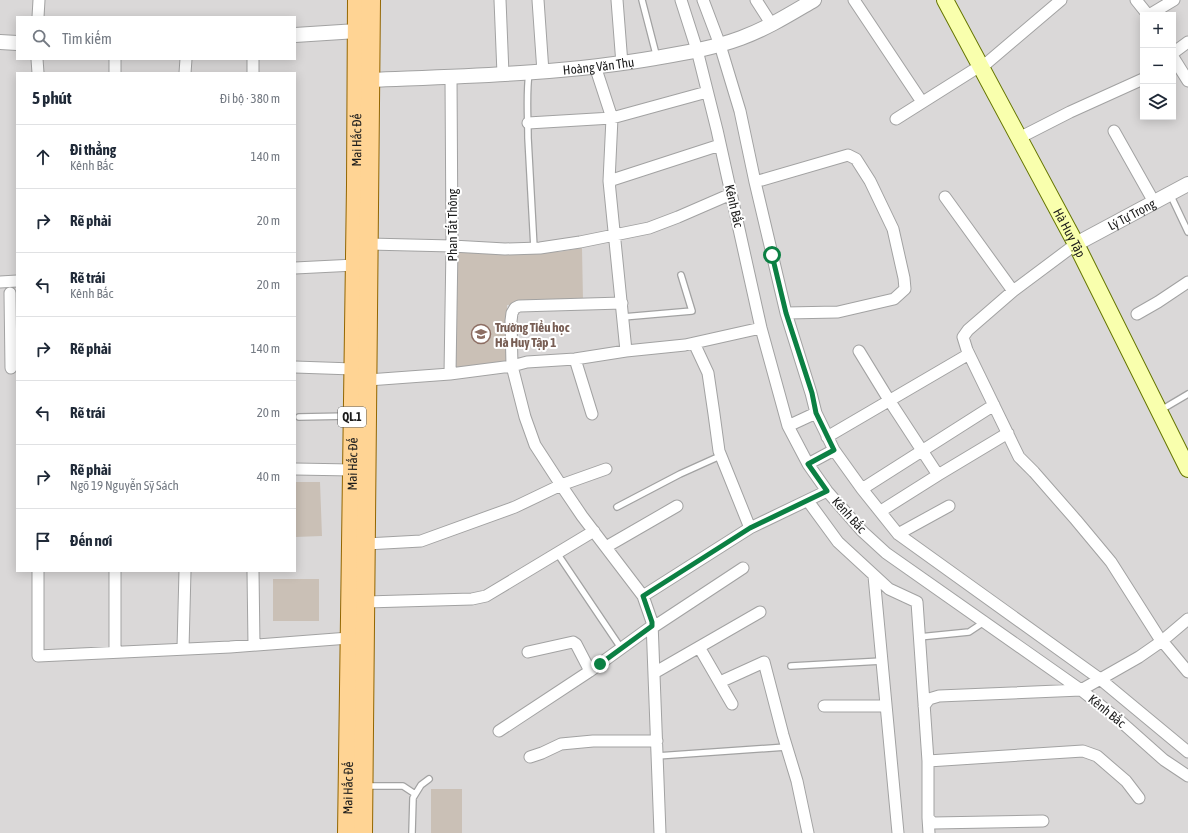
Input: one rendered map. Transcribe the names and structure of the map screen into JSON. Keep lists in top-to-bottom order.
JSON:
{
  "streets": {
    "main road": ["Mai Hắc Đế", "Hà Huy Tập", "QL.1"],
    "street": [
      "Hoàng Văn Thụ",
      "Kênh Bắc",
      "Lý Tự Trọng",
      "Phan Tất Thông"
    ]
  },
  "crossings": [
    ["Hoàng Văn Thụ", "Mai Hắc Đế"],
    ["Hoàng Văn Thụ", "Kênh Bắc"],
    ["Hoàng Văn Thụ", "Phan Tất Thông"],
    ["Lý Tự Trọng", "Hà Huy Tập"]
  ],
  "places": {
    "school or university": ["Trường Tiểu học Hà Huy Tập 1"]
  },
  "page": {
    "map_buttons": ["+", "−"],
    "search": "Tìm kiếm",
    "heading": ["5 phút", "Đi bộ · 380 m"],
    "list": [
      ["Đi thẳng", "Kênh Bắc", "140 m"],
      ["Rẽ phải", "20 m"],
      ["Rẽ trái", "Kênh Bắc", "20 m"],
      ["Rẽ phải", "140 m"],
      ["Rẽ trái", "20 m"],
      ["Rẽ phải", "Ngõ 19 Nguyễn Sỹ Sách", "40 m"],
      "Đến nơi"
    ]
  }
}
